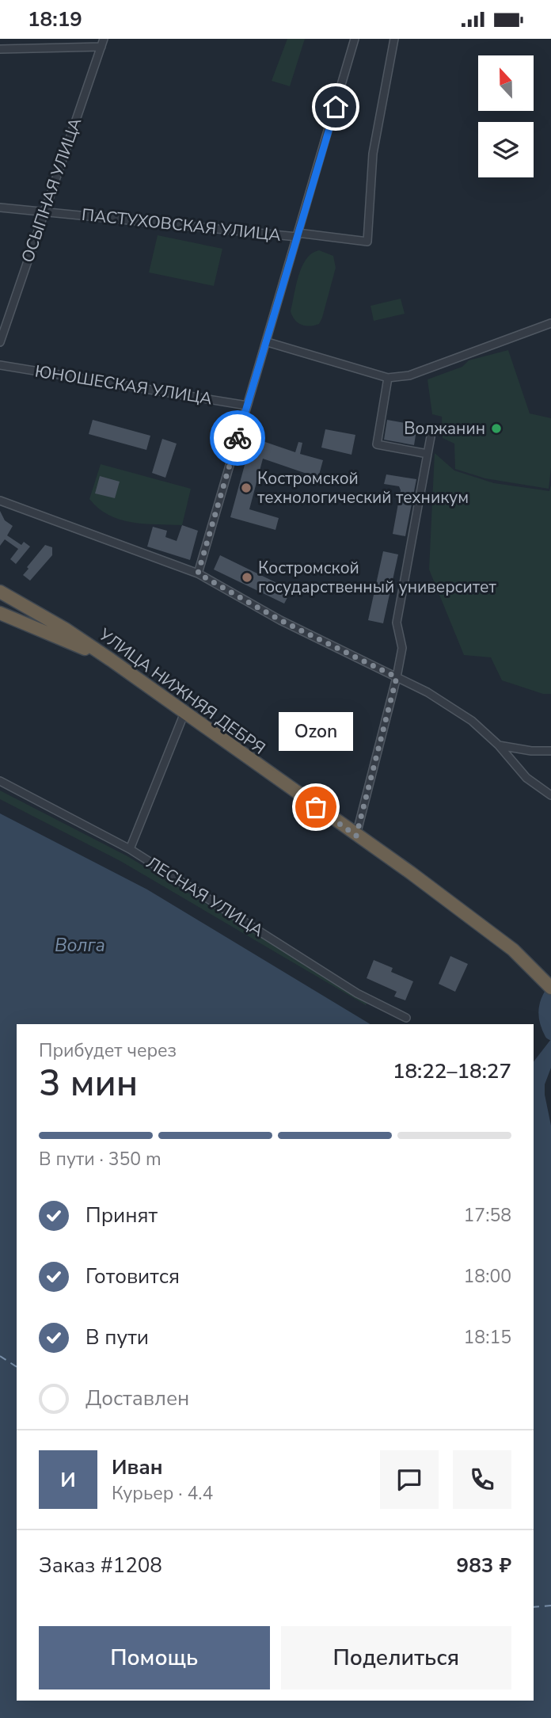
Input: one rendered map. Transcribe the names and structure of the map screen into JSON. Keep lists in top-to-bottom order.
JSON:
{
  "streets": {
    "highway": ["УЛИЦА НИЖНЯЯ ДЕБРЯ"],
    "street": [
      "ОСЫПНАЯ УЛИЦА",
      "ПАСТУХОВСКАЯ УЛИЦА",
      "ЮНОШЕСКАЯ УЛИЦА",
      "ЛЕСНАЯ УЛИЦА"
    ]
  },
  "crossings": [
    ["ОСЫПНАЯ УЛИЦА", "ПАСТУХОВСКАЯ УЛИЦА"]
  ],
  "water": ["Волга"],
  "places": [
    "Волжанин",
    "Костромской технологический техникум",
    "Костромской государственный университет",
    "Ozon"
  ],
  "north": "top",
  "page": {
    "status": "18:19",
    "bubble": "Ozon",
    "heading": ["3 мин", "Прибудет через", "18:22–18:27"],
    "panel": [
      "Иван",
      "Курьер · 4.4",
      "Заказ #1208",
      "983 ₽"
    ],
    "bar": "В пути · 350 m",
    "list": [
      ["Принят", "17:58"],
      ["Готовится", "18:00"],
      ["В пути", "18:15"],
      "Доставлен"
    ],
    "round": "И",
    "buttons": ["Помощь", "Поделиться"]
  }
}
